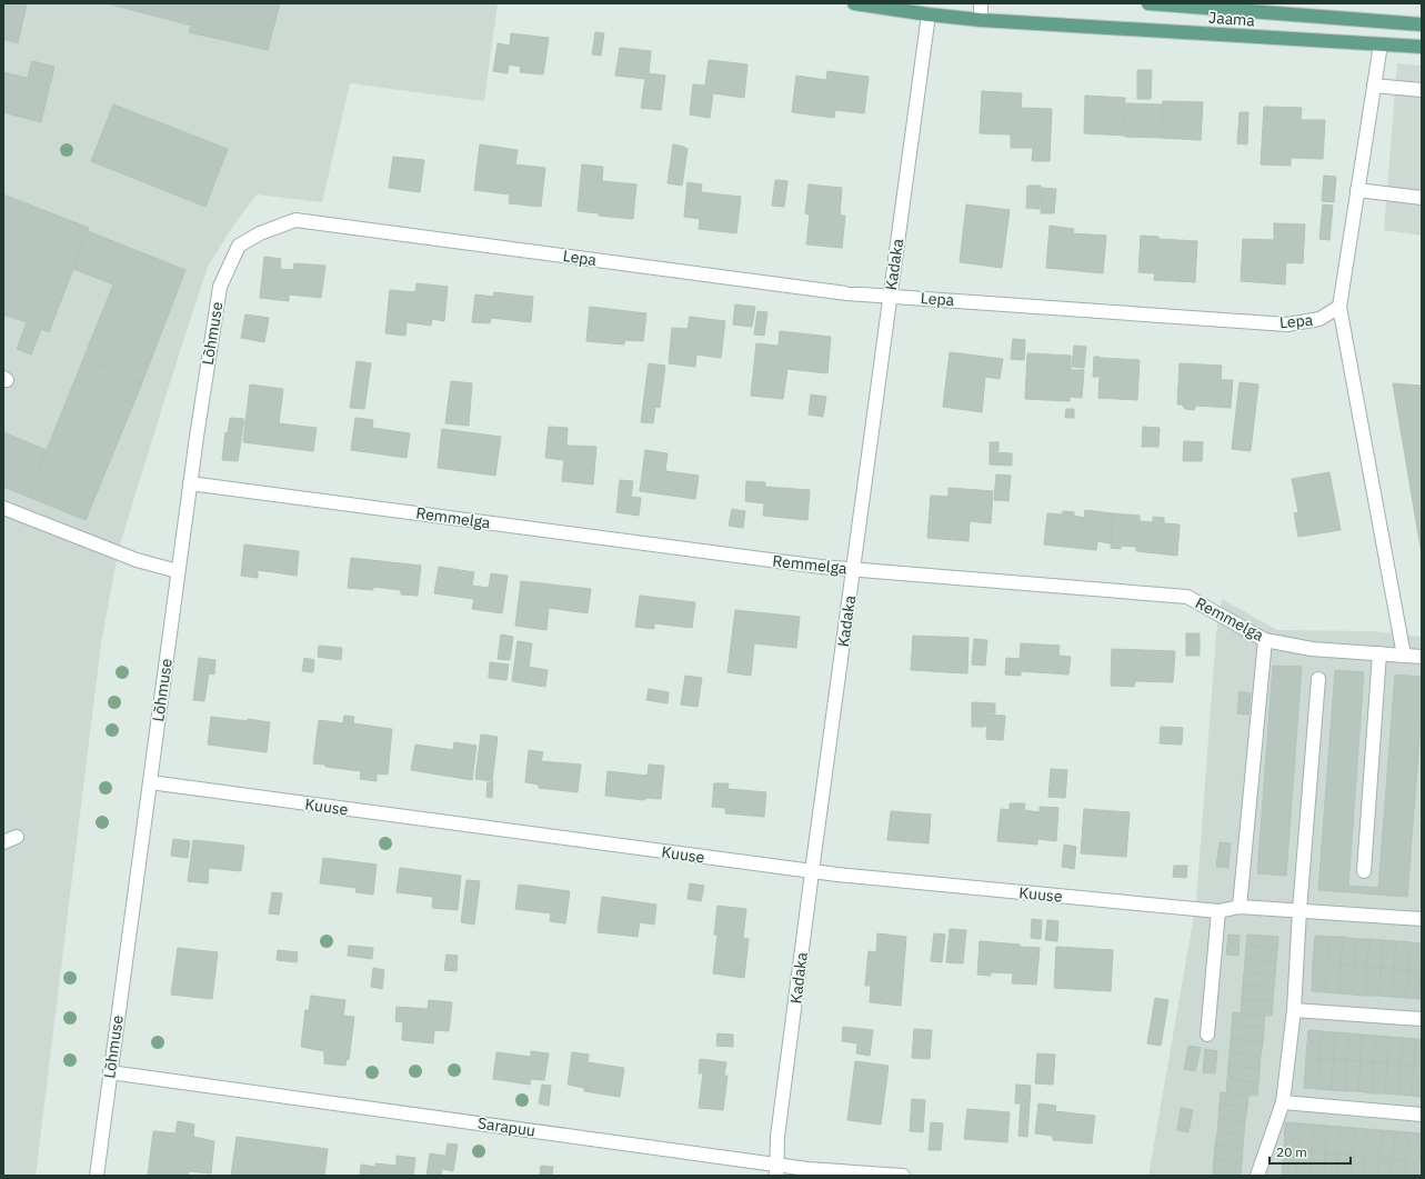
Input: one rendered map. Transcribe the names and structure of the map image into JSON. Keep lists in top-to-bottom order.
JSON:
{
  "streets": {
    "main road": ["Jaama"],
    "street": [
      "Lepa",
      "Kadaka",
      "Lõhmuse",
      "Remmelga",
      "Kuuse",
      "Sarapuu"
    ]
  },
  "crossings": [
    ["Jaama", "Kadaka"],
    ["Lepa", "Kadaka"],
    ["Lepa", "Lõhmuse"],
    ["Kadaka", "Remmelga"],
    ["Kadaka", "Kuuse"],
    ["Kadaka", "Sarapuu"],
    ["Lõhmuse", "Remmelga"],
    ["Lõhmuse", "Kuuse"],
    ["Lõhmuse", "Sarapuu"]
  ],
  "scale_bar": "20 m"
}
